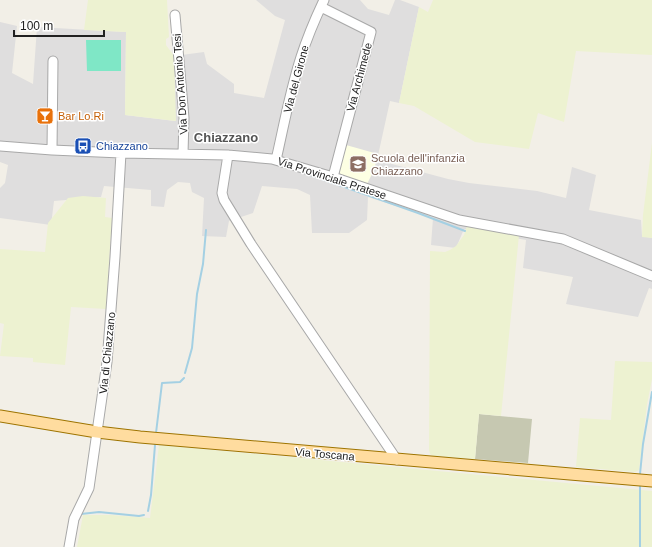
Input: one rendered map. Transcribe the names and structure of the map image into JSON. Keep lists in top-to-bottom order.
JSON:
{
  "streets": {
    "main road": ["Via Toscana"],
    "street": [
      "Via Archimede",
      "Via del Girone",
      "Via Don Antonio Tesi",
      "Via Provinciale Pratese",
      "Via di Chiazzano"
    ]
  },
  "crossings": [
    ["Via Archimede", "Via del Girone"],
    ["Via Archimede", "Via Provinciale Pratese"],
    ["Via del Girone", "Via Provinciale Pratese"],
    ["Via Don Antonio Tesi", "Via Provinciale Pratese"],
    ["Via Provinciale Pratese", "Via di Chiazzano"],
    ["Via di Chiazzano", "Via Toscana"]
  ],
  "districts": ["Chiazzano"],
  "places": {
    "bar": ["Bar Lo.Ri"],
    "bus stop": ["Chiazzano"],
    "school or university": ["Scuola dell'infanzia Chiazzano"]
  },
  "scale_bar": "100 m"
}
